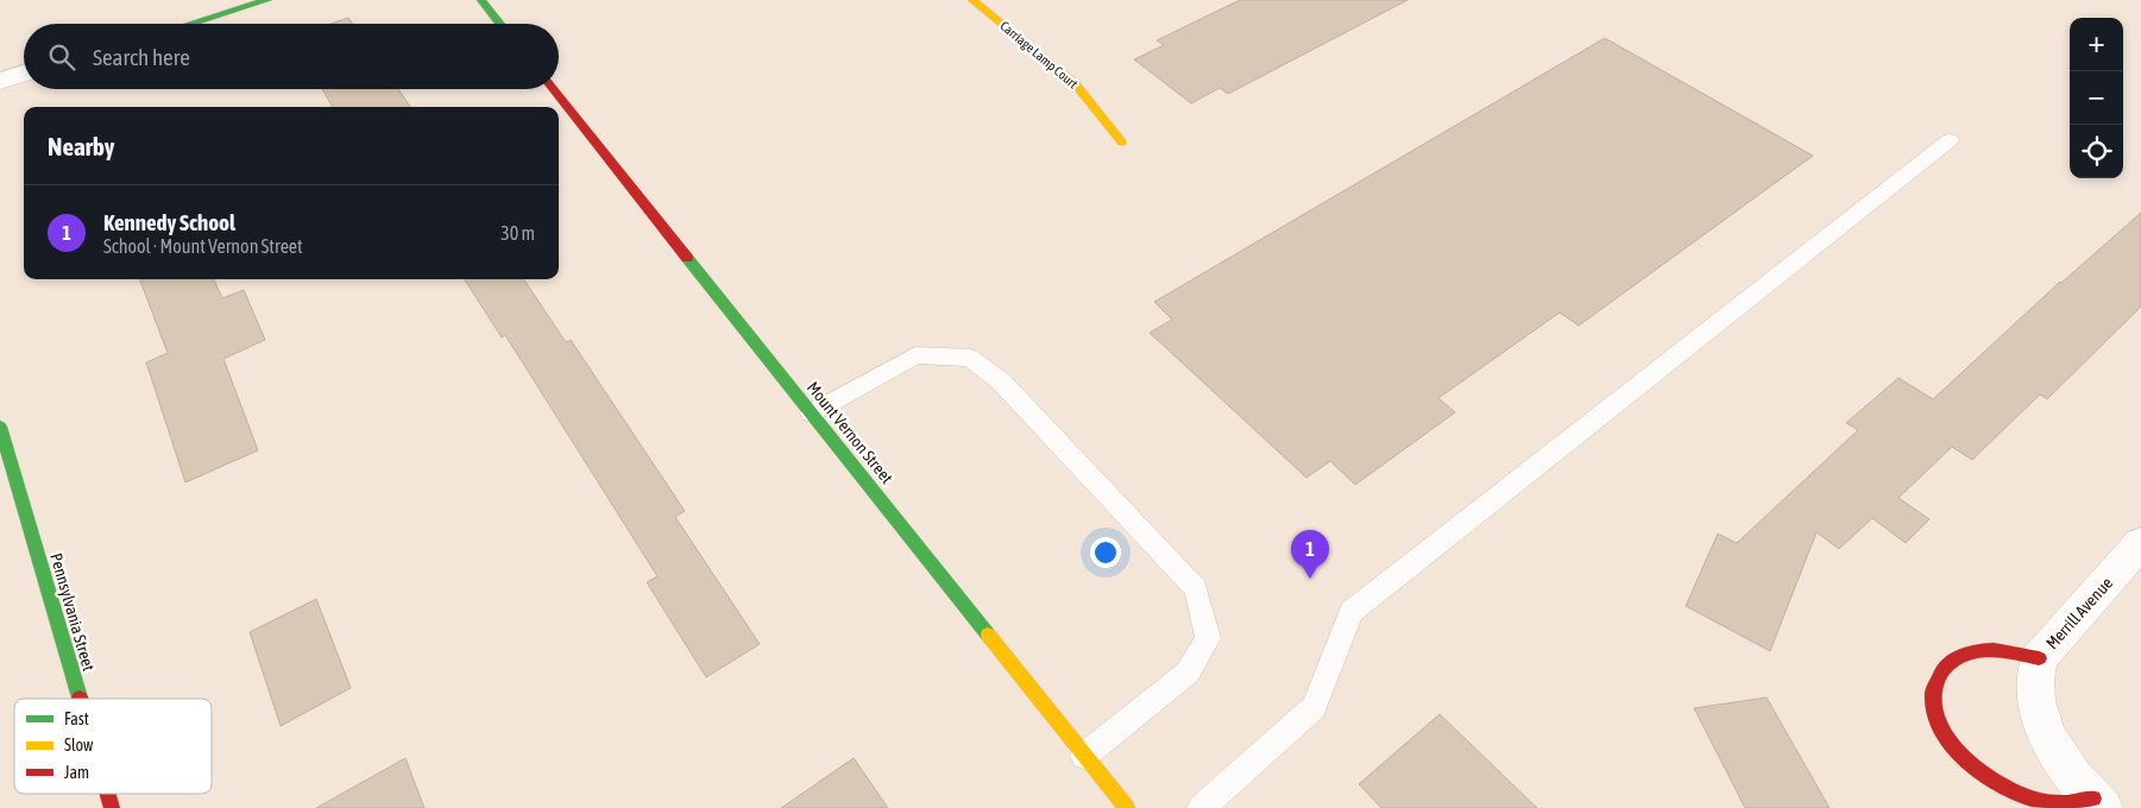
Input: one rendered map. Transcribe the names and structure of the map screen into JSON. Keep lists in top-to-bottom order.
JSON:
{
  "streets": {
    "street": [
      "Carriage Lamp Court",
      "Mount Vernon Street",
      "Pennsylvania Street",
      "Merrill Avenue"
    ]
  },
  "legend": ["Fast", "Slow", "Jam"],
  "page": {
    "map_buttons": ["+", "−"],
    "search": "Search here",
    "heading": "Nearby",
    "list": [
      {
        "mark": "1",
        "name": "Kennedy School",
        "note": "School · Mount Vernon Street",
        "value": "30 m"
      }
    ],
    "pins": "1"
  }
}
